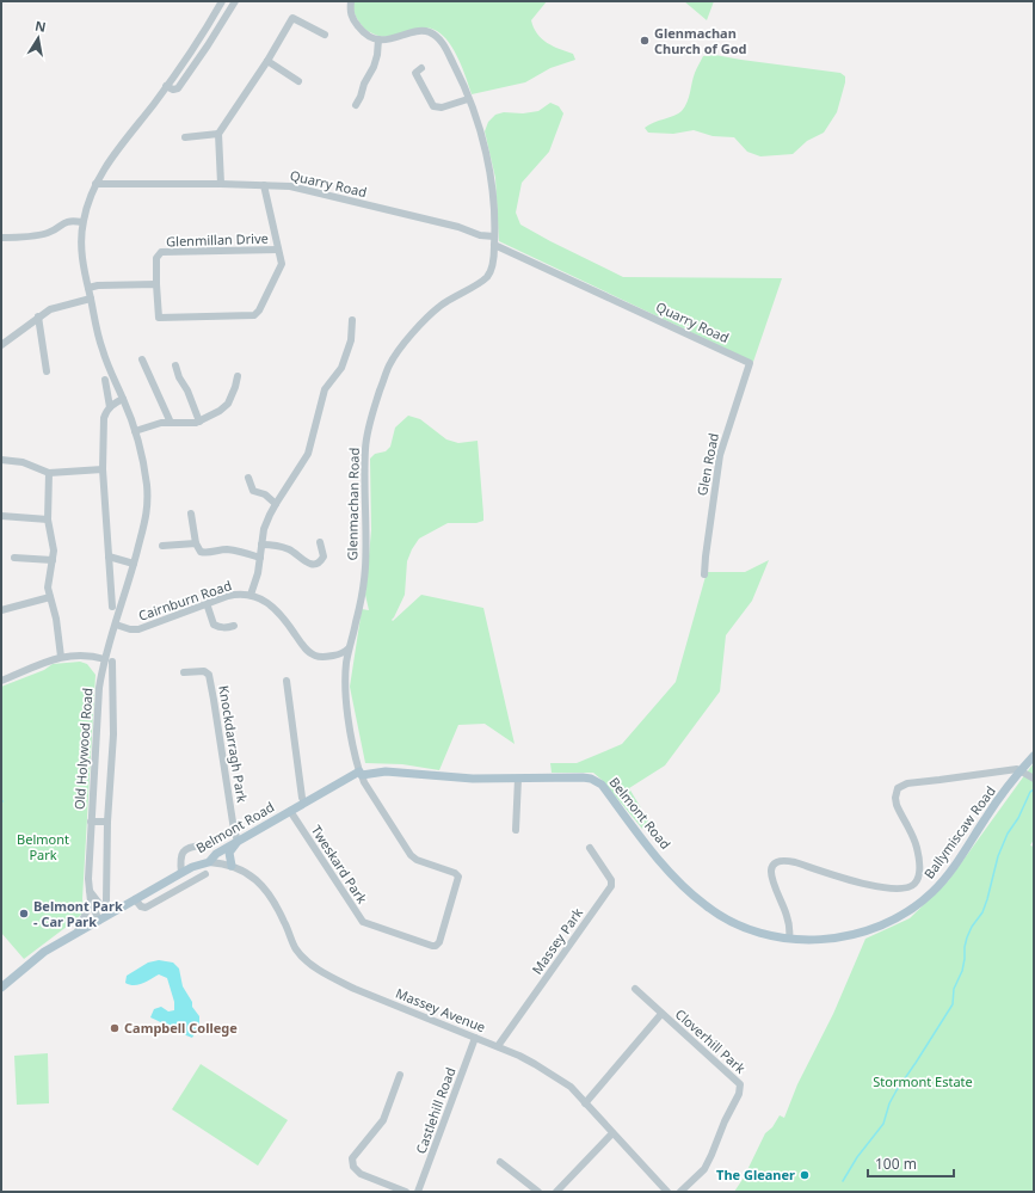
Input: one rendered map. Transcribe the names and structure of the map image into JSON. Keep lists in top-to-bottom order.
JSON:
{
  "streets": {
    "main road": ["Belmont Road", "Ballymiscaw Road"],
    "street": [
      "Quarry Road",
      "Glenmillan Drive",
      "Glen Road",
      "Glenmachan Road",
      "Cairnburn Road",
      "Knockdarragh Park",
      "Old Holywood Road",
      "Tweskard Park",
      "Massey Park",
      "Massey Avenue",
      "Cloverhill Park",
      "Castlehill Road"
    ]
  },
  "crossings": [
    ["Quarry Road", "Glen Road"],
    ["Quarry Road", "Glenmachan Road"],
    ["Quarry Road", "Old Holywood Road"],
    ["Glenmachan Road", "Cairnburn Road"],
    ["Glenmachan Road", "Belmont Road"],
    ["Glenmachan Road", "Tweskard Park"],
    ["Cairnburn Road", "Old Holywood Road"],
    ["Knockdarragh Park", "Belmont Road"],
    ["Old Holywood Road", "Belmont Road"],
    ["Belmont Road", "Ballymiscaw Road"],
    ["Belmont Road", "Tweskard Park"],
    ["Belmont Road", "Massey Avenue"],
    ["Massey Park", "Massey Avenue"],
    ["Massey Avenue", "Castlehill Road"]
  ],
  "parks": ["Belmont Park", "Stormont Estate"],
  "places": [
    "Glenmachan Church of God",
    "Belmont Park - Car Park",
    "Campbell College",
    "The Gleaner"
  ],
  "scale_bar": "100 m",
  "north": "top"
}
